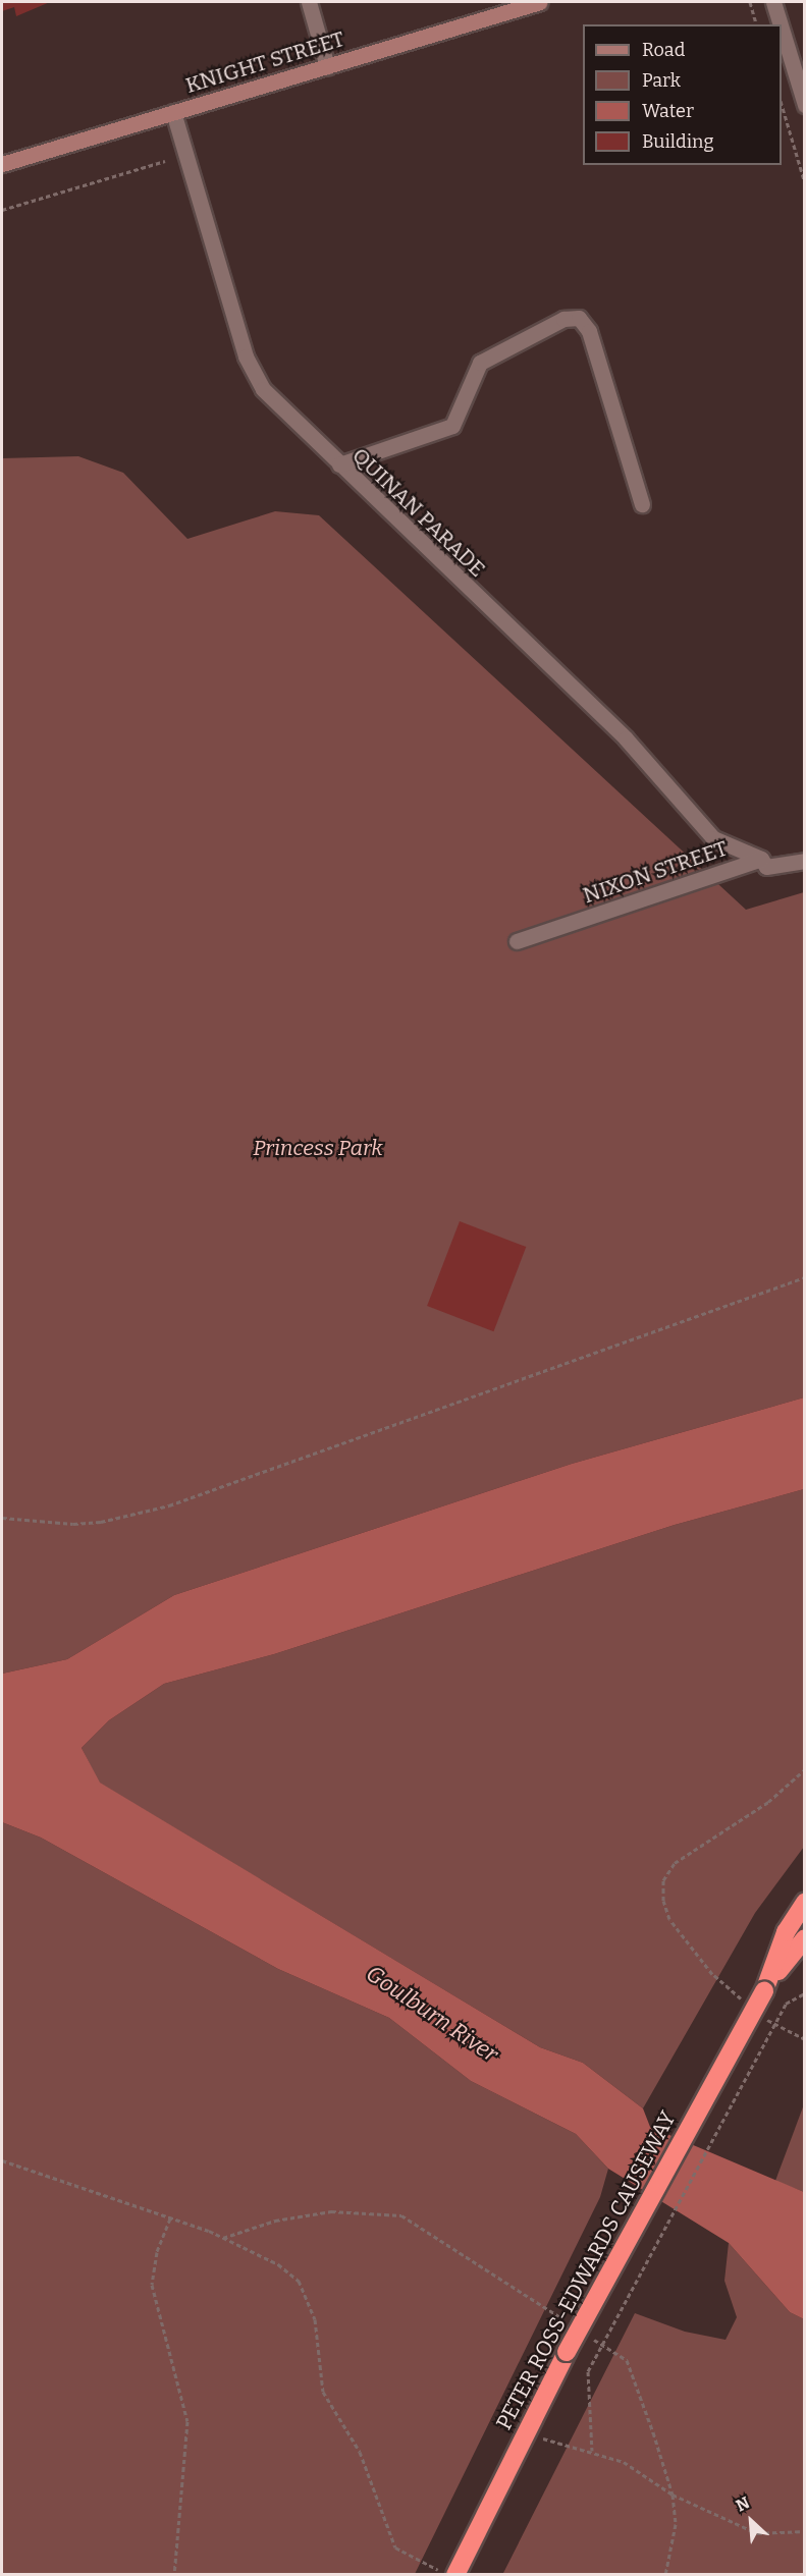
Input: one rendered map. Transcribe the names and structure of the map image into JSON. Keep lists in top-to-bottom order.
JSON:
{
  "streets": {
    "highway": ["PETER ROSS-EDWARDS CAUSEWAY"],
    "street": ["KNIGHT STREET", "QUINAN PARADE", "NIXON STREET"]
  },
  "crossings": [
    ["KNIGHT STREET", "QUINAN PARADE"],
    ["QUINAN PARADE", "NIXON STREET"]
  ],
  "water": ["Goulburn River"],
  "parks": ["Princess Park"],
  "legend": [
    "Road",
    "Park",
    "Water",
    "Building"
  ],
  "north": "top left"
}
